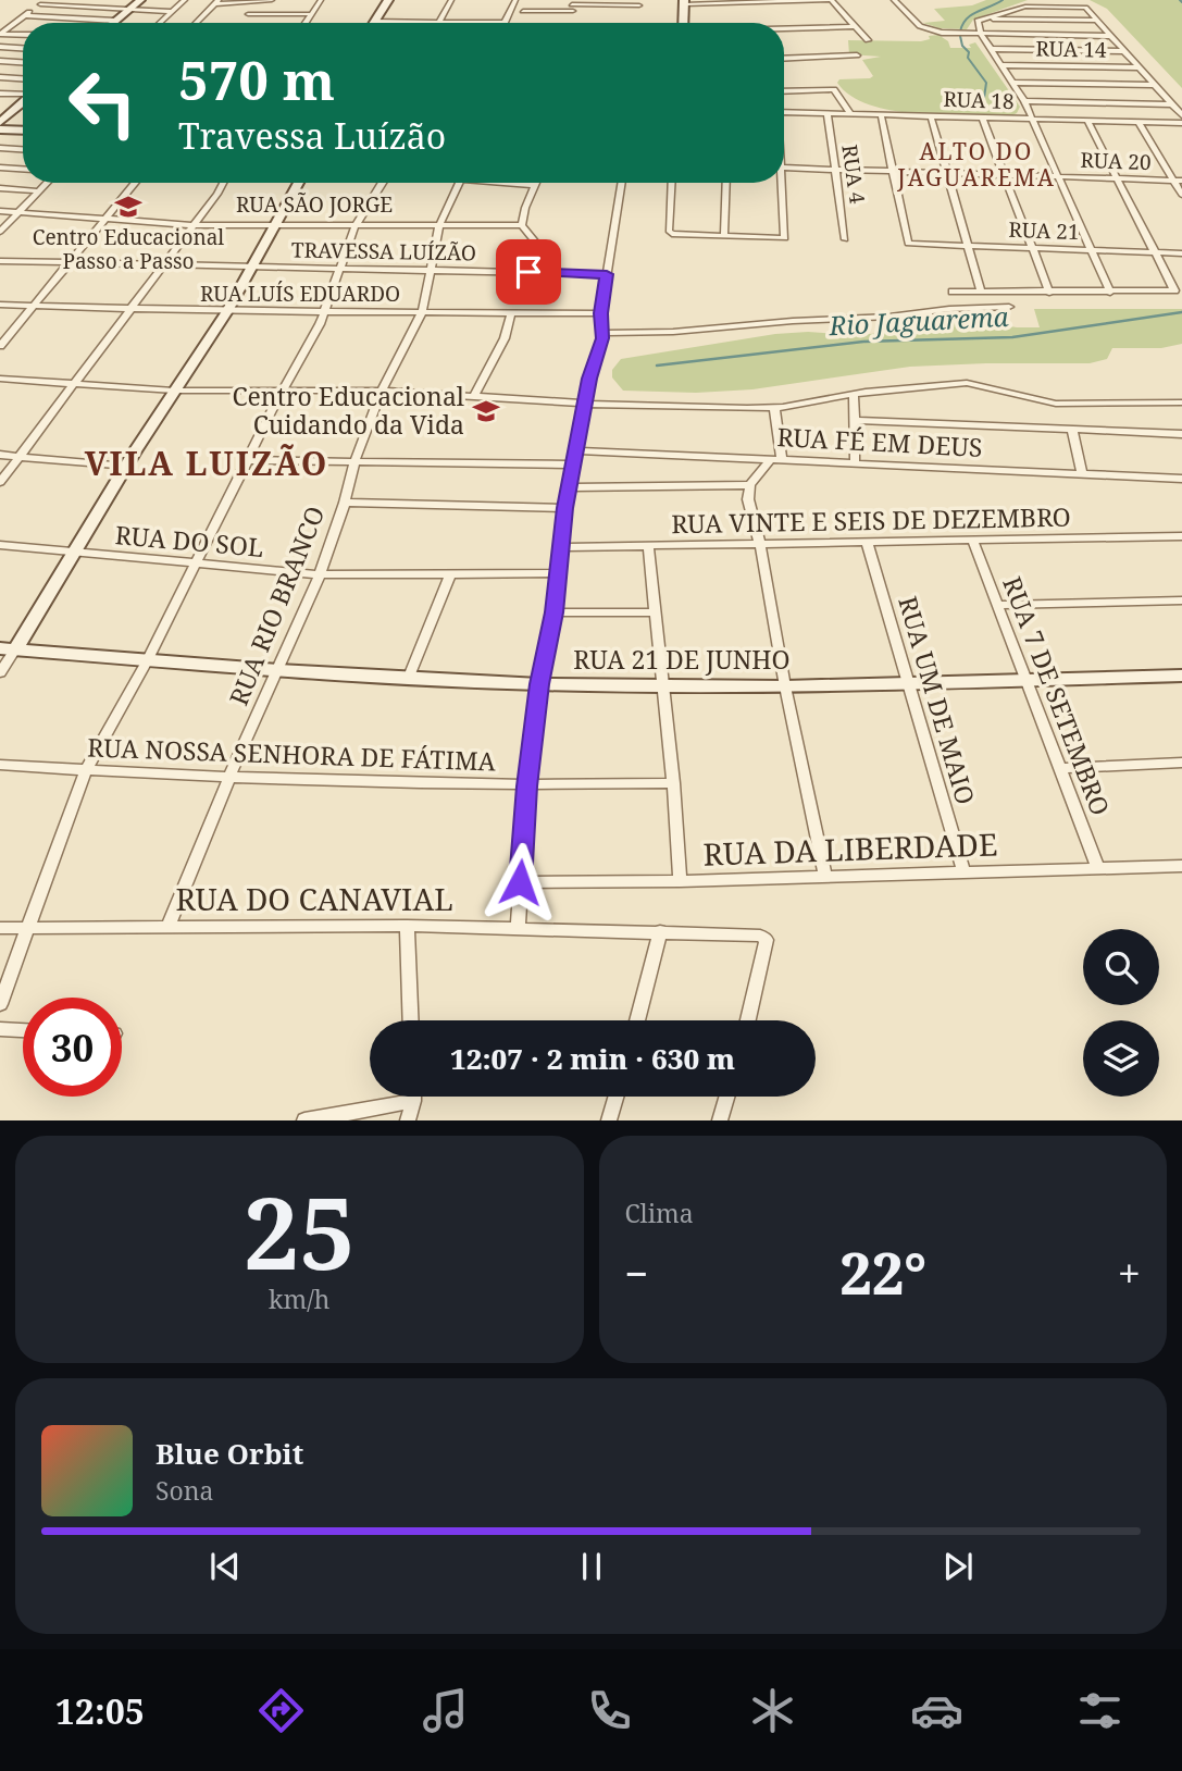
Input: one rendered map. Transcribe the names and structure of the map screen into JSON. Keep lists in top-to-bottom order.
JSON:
{
  "streets": {
    "street": [
      "RUA 14",
      "RUA 18",
      "RUA 20",
      "RUA 4",
      "RUA SÃO JORGE",
      "RUA 21",
      "TRAVESSA LUÍZÃO",
      "RUA LUÍS EDUARDO",
      "RUA FÉ EM DEUS",
      "RUA VINTE E SEIS DE DEZEMBRO",
      "RUA DO SOL",
      "RUA RIO BRANCO",
      "RUA 21 DE JUNHO",
      "RUA 7 DE SETEMBRO",
      "RUA UM DE MAIO",
      "RUA NOSSA SENHORA DE FÁTIMA",
      "RUA DA LIBERDADE",
      "RUA DO CANAVIAL"
    ]
  },
  "crossings": [
    ["RUA 18", "RUA 4"],
    ["RUA 20", "RUA 4"],
    ["RUA 20", "RUA 21"],
    ["RUA SÃO JORGE", "RUA RIO BRANCO"],
    ["TRAVESSA LUÍZÃO", "RUA RIO BRANCO"],
    ["RUA LUÍS EDUARDO", "RUA RIO BRANCO"],
    ["RUA VINTE E SEIS DE DEZEMBRO", "RUA 7 DE SETEMBRO"],
    ["RUA VINTE E SEIS DE DEZEMBRO", "RUA UM DE MAIO"],
    ["RUA DO SOL", "RUA RIO BRANCO"],
    ["RUA RIO BRANCO", "RUA 21 DE JUNHO"],
    ["RUA RIO BRANCO", "RUA NOSSA SENHORA DE FÁTIMA"],
    ["RUA RIO BRANCO", "RUA DO CANAVIAL"],
    ["RUA 21 DE JUNHO", "RUA 7 DE SETEMBRO"],
    ["RUA 21 DE JUNHO", "RUA UM DE MAIO"],
    ["RUA 7 DE SETEMBRO", "RUA DA LIBERDADE"],
    ["RUA UM DE MAIO", "RUA DA LIBERDADE"]
  ],
  "districts": ["ALTO DO JAGUAREMA", "VILA LUIZÃO"],
  "water": ["Rio Jaguarema"],
  "places": {
    "school or university": ["Centro Educacional Passo a Passo", "Centro Educacional Cuidando da Vida"]
  },
  "page": {
    "turn": ["570 m", "Travessa Luízão"],
    "limit": "30",
    "trip": "12:07 · 2 min · 630 m",
    "tile": [
      ["25", "km/h"],
      "Clima"
    ],
    "heat": ["−", "22°", "+"],
    "song": ["Blue Orbit", "Sona"],
    "tabs": "12:05"
  }
}
